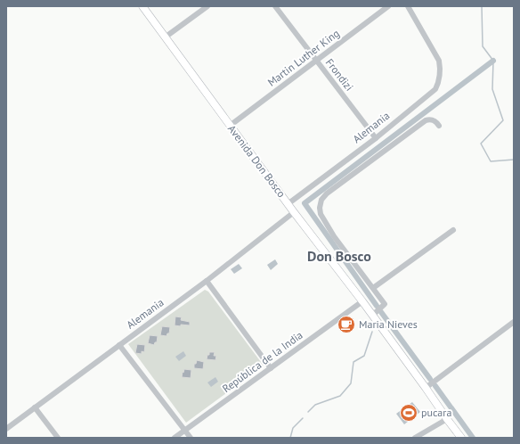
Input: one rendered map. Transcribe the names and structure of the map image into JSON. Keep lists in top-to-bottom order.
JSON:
{
  "streets": {
    "main road": ["Avenida Don Bosco"],
    "street": [
      "Martin Luther King",
      "Frondizi",
      "Alemania",
      "República de la India"
    ]
  },
  "crossings": [
    ["Martin Luther King", "Frondizi"],
    ["Martin Luther King", "Avenida Don Bosco"],
    ["Frondizi", "Alemania"],
    ["Alemania", "Avenida Don Bosco"],
    ["Avenida Don Bosco", "República de la India"]
  ],
  "districts": ["Don Bosco"],
  "places": {
    "cafe": ["Maria Nieves"],
    "sports": ["pucara"]
  }
}
